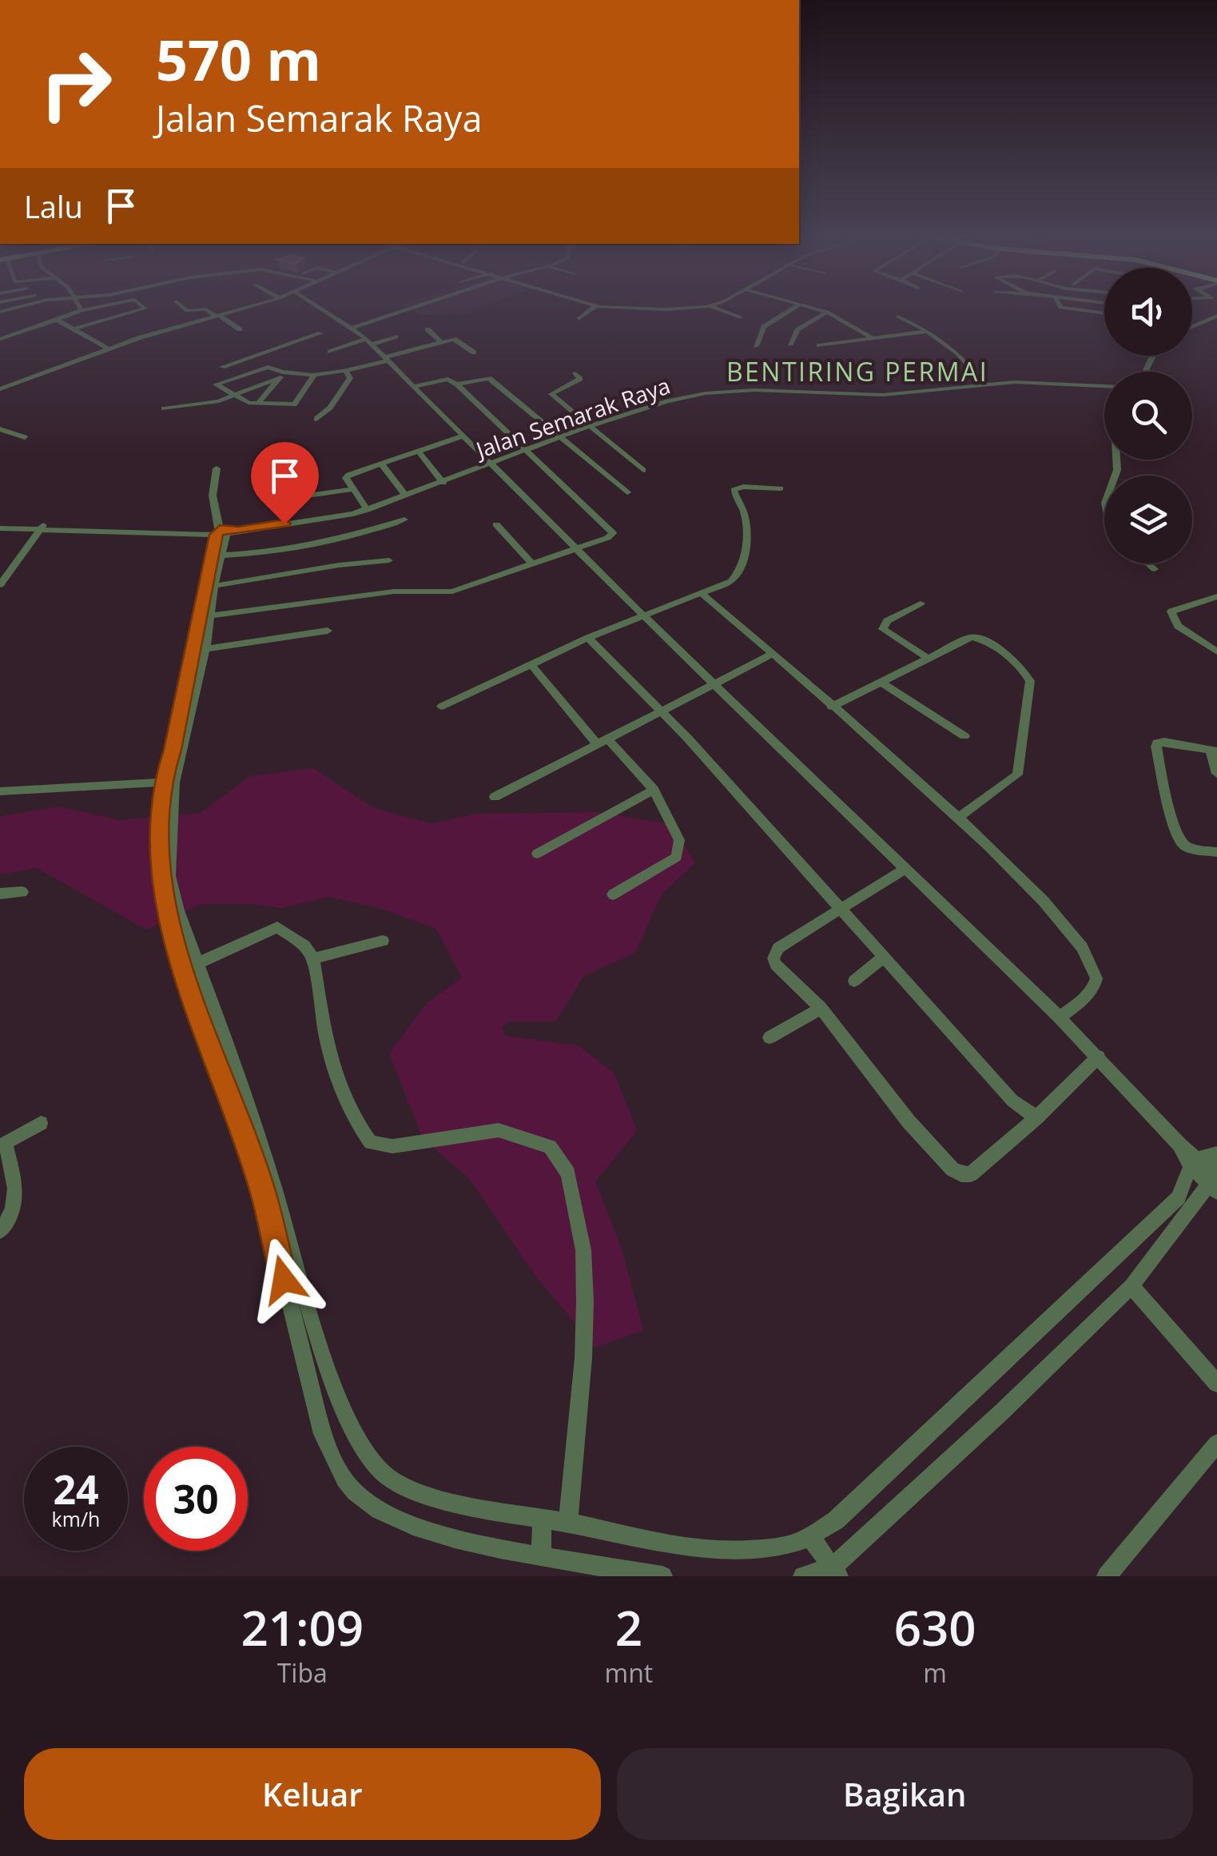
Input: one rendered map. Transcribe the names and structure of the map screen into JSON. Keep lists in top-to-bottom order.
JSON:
{
  "streets": {
    "street": ["Jalan Semarak Raya"]
  },
  "districts": ["BENTIRING PERMAI"],
  "page": {
    "turn": ["570 m", "Jalan Semarak Raya"],
    "then": "Lalu",
    "speed": "24 km/h",
    "limit": "30",
    "eta": [
      "21:09",
      "Tiba",
      "2",
      "mnt",
      "630",
      "m"
    ],
    "buttons": ["Keluar", "Bagikan"]
  }
}
